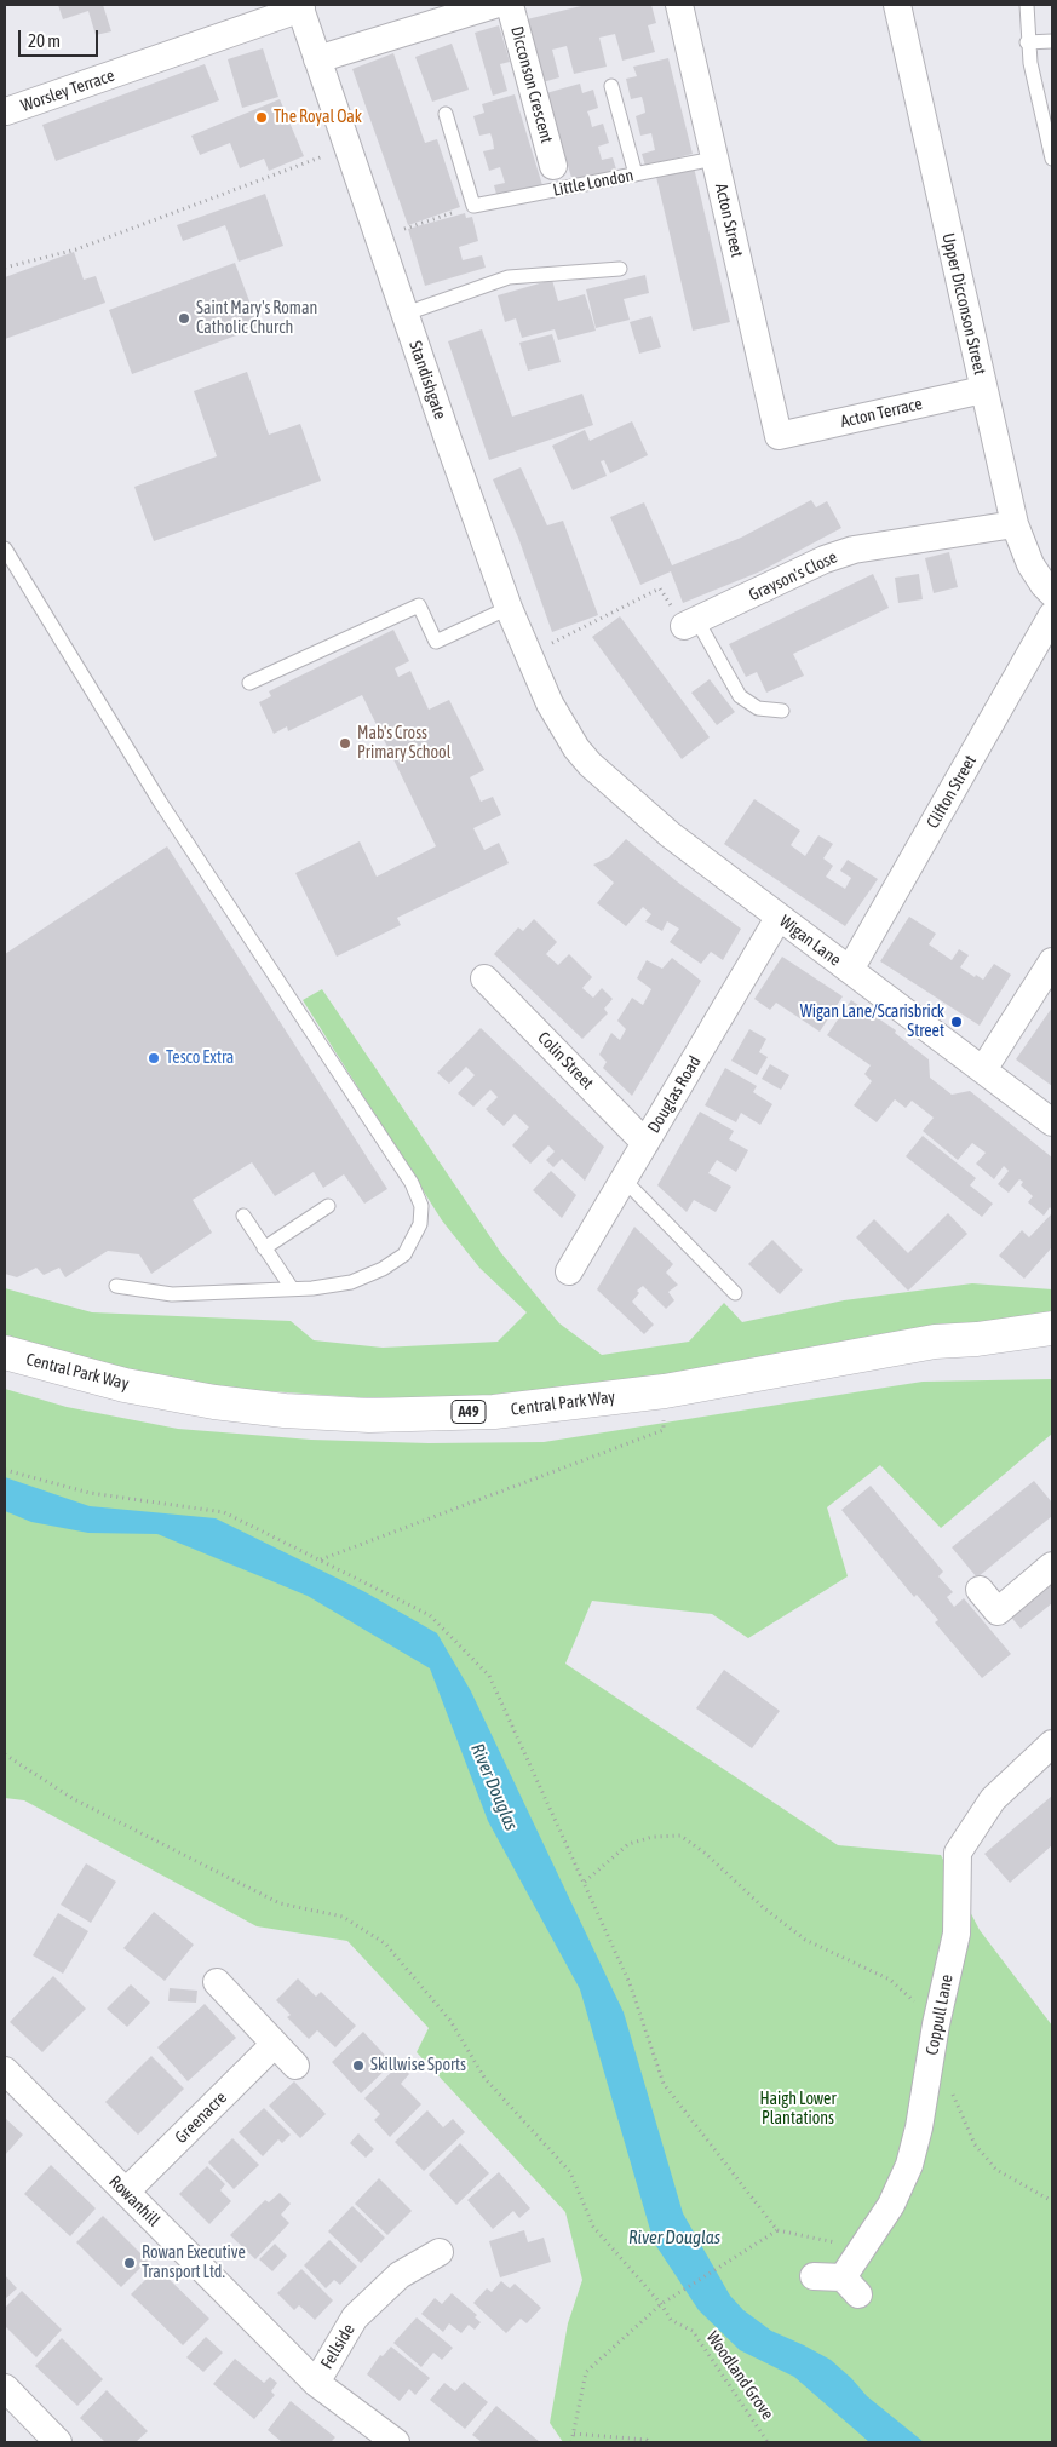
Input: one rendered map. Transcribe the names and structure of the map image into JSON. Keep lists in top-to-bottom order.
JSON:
{
  "streets": {
    "highway": ["Central Park Way", "A49"],
    "street": [
      "Dicconson Crescent",
      "Worsley Terrace",
      "Acton Street",
      "Upper Dicconson Street",
      "Standishgate",
      "Acton Terrace",
      "Grayson's Close",
      "Clifton Street",
      "Wigan Lane",
      "Colin Street",
      "Douglas Road",
      "Coppull Lane",
      "Greenacre",
      "Rowanhill",
      "Fellside"
    ],
    "lane": ["Little London"],
    "path": ["Woodland Grove"]
  },
  "crossings": [
    ["Worsley Terrace", "Standishgate"],
    ["Little London", "Acton Street"],
    ["Acton Street", "Acton Terrace"],
    ["Upper Dicconson Street", "Acton Terrace"],
    ["Upper Dicconson Street", "Grayson's Close"],
    ["Standishgate", "Wigan Lane"],
    ["Clifton Street", "Wigan Lane"],
    ["Wigan Lane", "Douglas Road"],
    ["Colin Street", "Douglas Road"],
    ["Greenacre", "Rowanhill"],
    ["Rowanhill", "Fellside"]
  ],
  "water": ["River Douglas"],
  "parks": ["Haigh Lower Plantations"],
  "places": [
    "The Royal Oak",
    "Saint Mary's Roman Catholic Church",
    "Mab's Cross Primary School",
    "Wigan Lane/Scarisbrick Street",
    "Tesco Extra",
    "Skillwise Sports",
    "Rowan Executive Transport Ltd."
  ],
  "scale_bar": "20 m"
}
